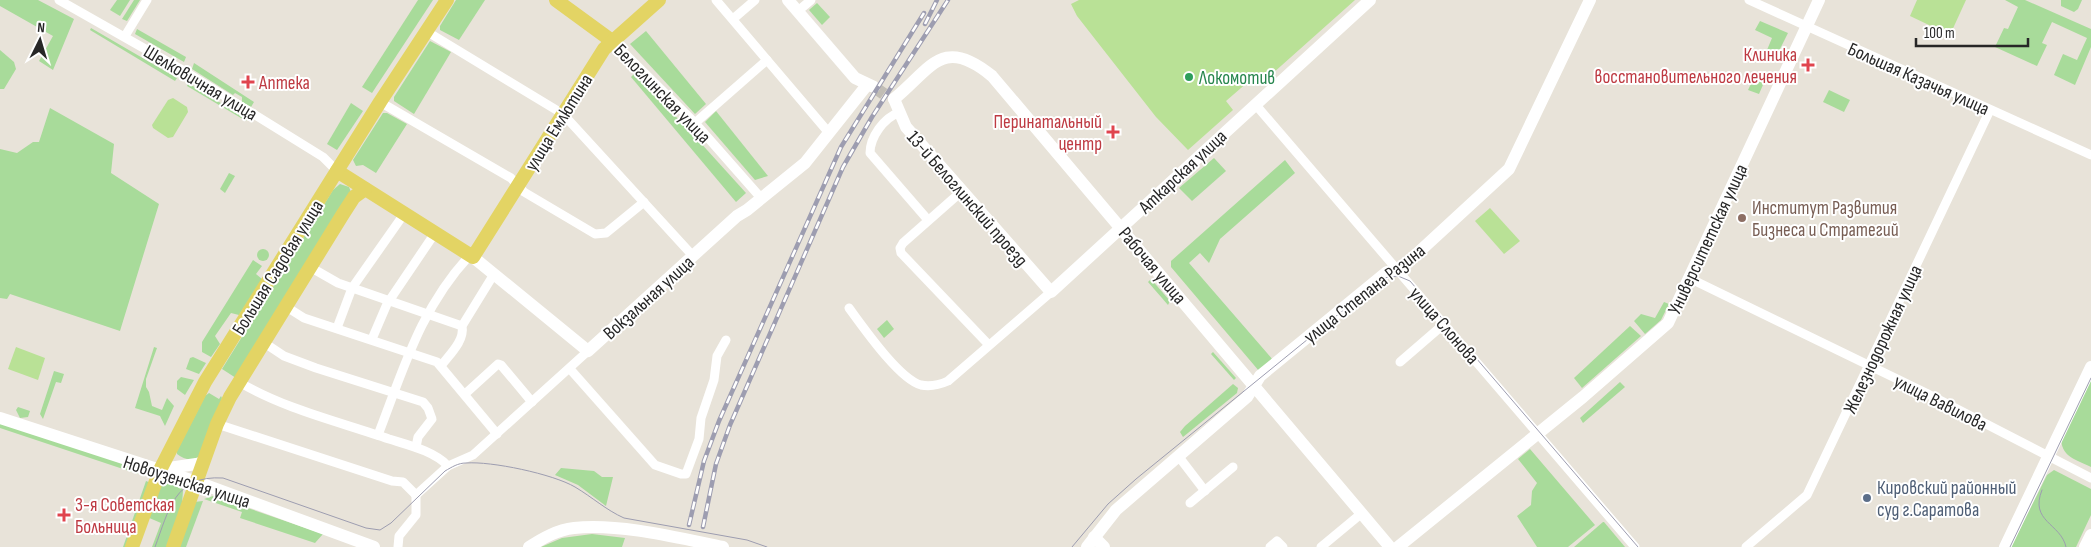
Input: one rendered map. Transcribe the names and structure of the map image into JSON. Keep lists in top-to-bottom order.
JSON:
{
  "streets": {
    "main road": [
      "Белоглинская улица",
      "улица Емлютина",
      "Аткарская улица",
      "13-й Белоглинский проезд",
      "Университетская улица",
      "Рабочая улица",
      "Большая Садовая улица",
      "улица Степана Разина",
      "Вокзальная улица",
      "Новоузенская улица"
    ],
    "street": [
      "Большая Казачья улица",
      "Шелковичная улица",
      "улица Слонова",
      "Железнодорожная улица",
      "улица Вавилова"
    ]
  },
  "crossings": [
    ["Большая Казачья улица", "Университетская улица"],
    ["Большая Казачья улица", "Железнодорожная улица"],
    ["Шелковичная улица", "Большая Садовая улица"],
    ["Белоглинская улица", "улица Емлютина"],
    ["Белоглинская улица", "Вокзальная улица"],
    ["Аткарская улица", "13-й Белоглинский проезд"],
    ["Аткарская улица", "Рабочая улица"],
    ["Аткарская улица", "улица Слонова"],
    ["13-й Белоглинский проезд", "Рабочая улица"],
    ["Университетская улица", "улица Слонова"],
    ["Университетская улица", "улица Вавилова"],
    ["Рабочая улица", "улица Степана Разина"],
    ["Большая Садовая улица", "Новоузенская улица"],
    ["улица Степана Разина", "улица Слонова"],
    ["Железнодорожная улица", "улица Вавилова"]
  ],
  "places": {
    "health": [
      "Клиника восстановительного лечения",
      "Аптека",
      "Перинатальный центр",
      "3-я Советская Больница"
    ],
    "other": ["Локомотив", "Институт Развития Бизнеса и Стратегий", "Кировский районный суд г.Саратова"]
  },
  "scale_bar": "100 m",
  "north": "top"
}
